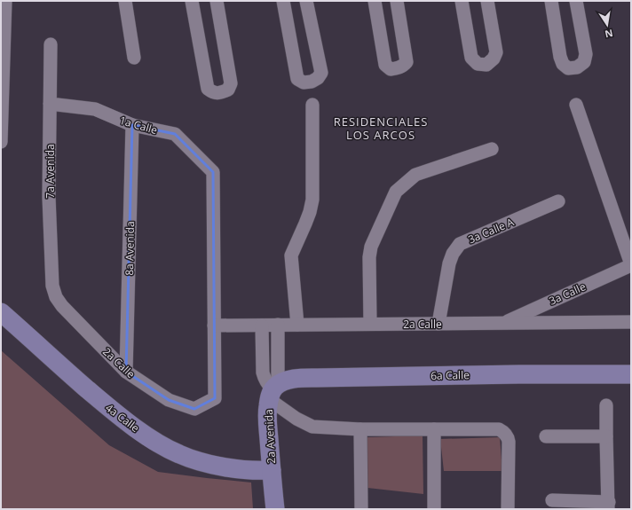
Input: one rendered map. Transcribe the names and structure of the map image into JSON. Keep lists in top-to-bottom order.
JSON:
{
  "streets": {
    "main road": ["6a Calle", "4a Calle", "2a Avenida"],
    "street": [
      "1a Calle",
      "7a Avenida",
      "3a Calle A",
      "8a Avenida",
      "3a Calle",
      "2a Calle"
    ]
  },
  "crossings": [
    ["1a Calle", "7a Avenida"],
    ["1a Calle", "8a Avenida"],
    ["1a Calle", "2a Calle"],
    ["7a Avenida", "2a Calle"],
    ["3a Calle A", "2a Calle"],
    ["8a Avenida", "2a Calle"],
    ["3a Calle", "2a Calle"],
    ["2a Calle", "2a Avenida"],
    ["6a Calle", "2a Avenida"],
    ["4a Calle", "2a Avenida"]
  ],
  "districts": ["RESIDENCIALES LOS ARCOS"],
  "north": "bottom"
}
